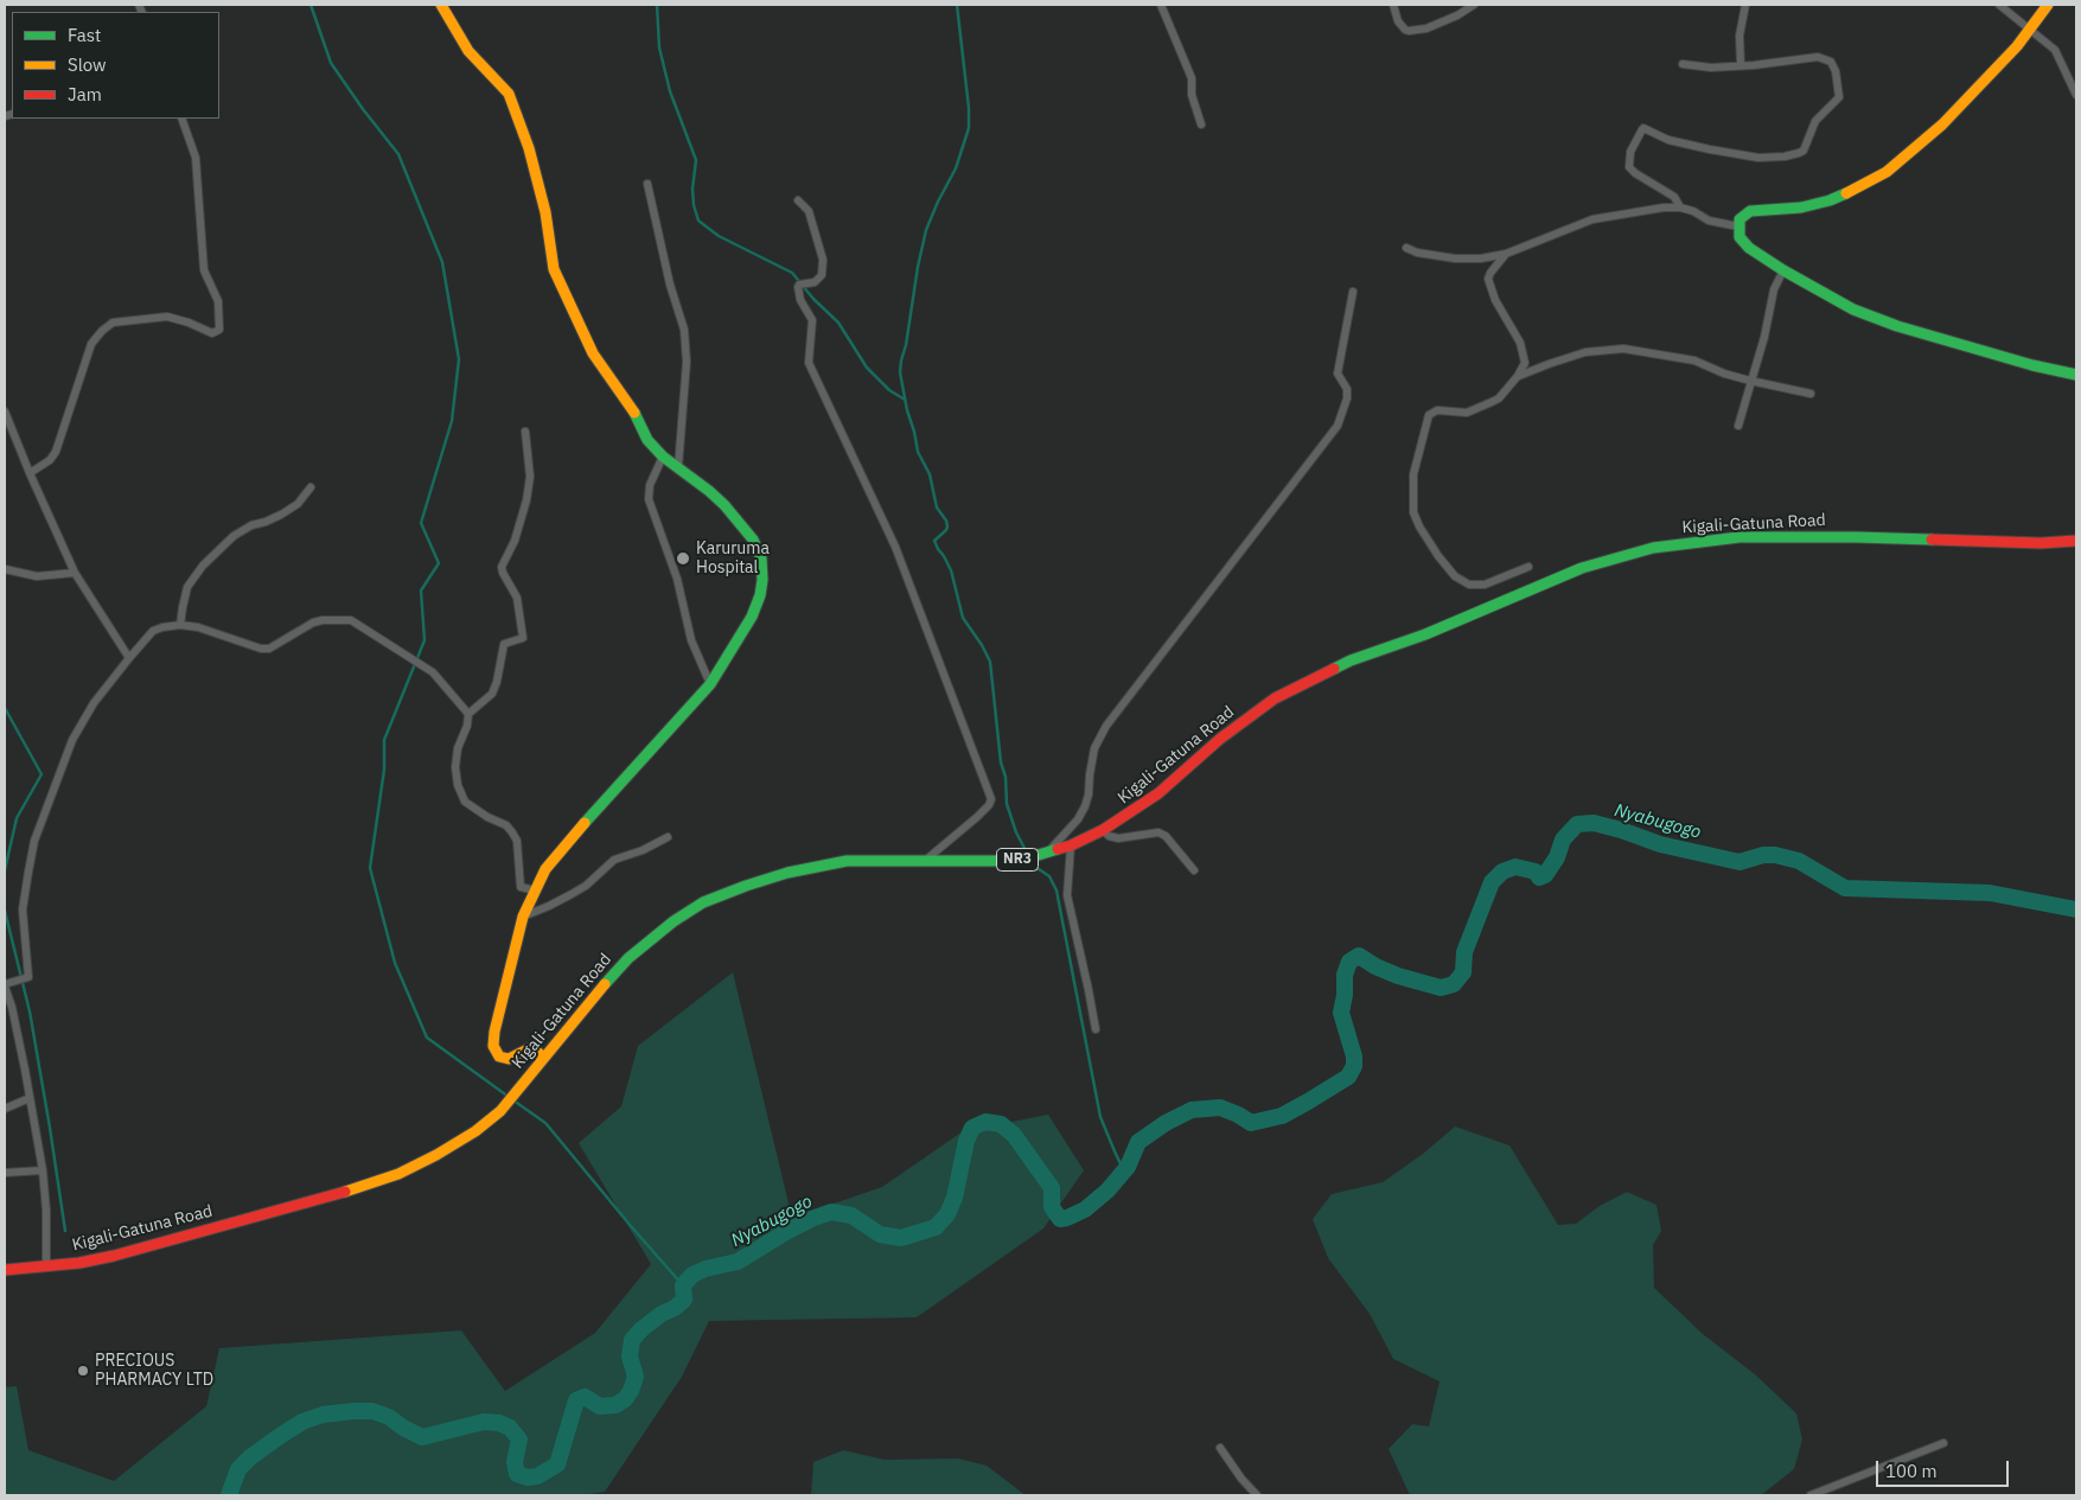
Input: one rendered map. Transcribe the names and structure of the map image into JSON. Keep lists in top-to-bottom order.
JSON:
{
  "streets": {
    "main road": ["Kigali-Gatuna Road", "NR3"]
  },
  "water": ["Nyabugogo"],
  "places": ["Karuruma Hospital", "PRECIOUS PHARMACY LTD"],
  "legend": ["Fast", "Slow", "Jam"],
  "scale_bar": "100 m"
}
